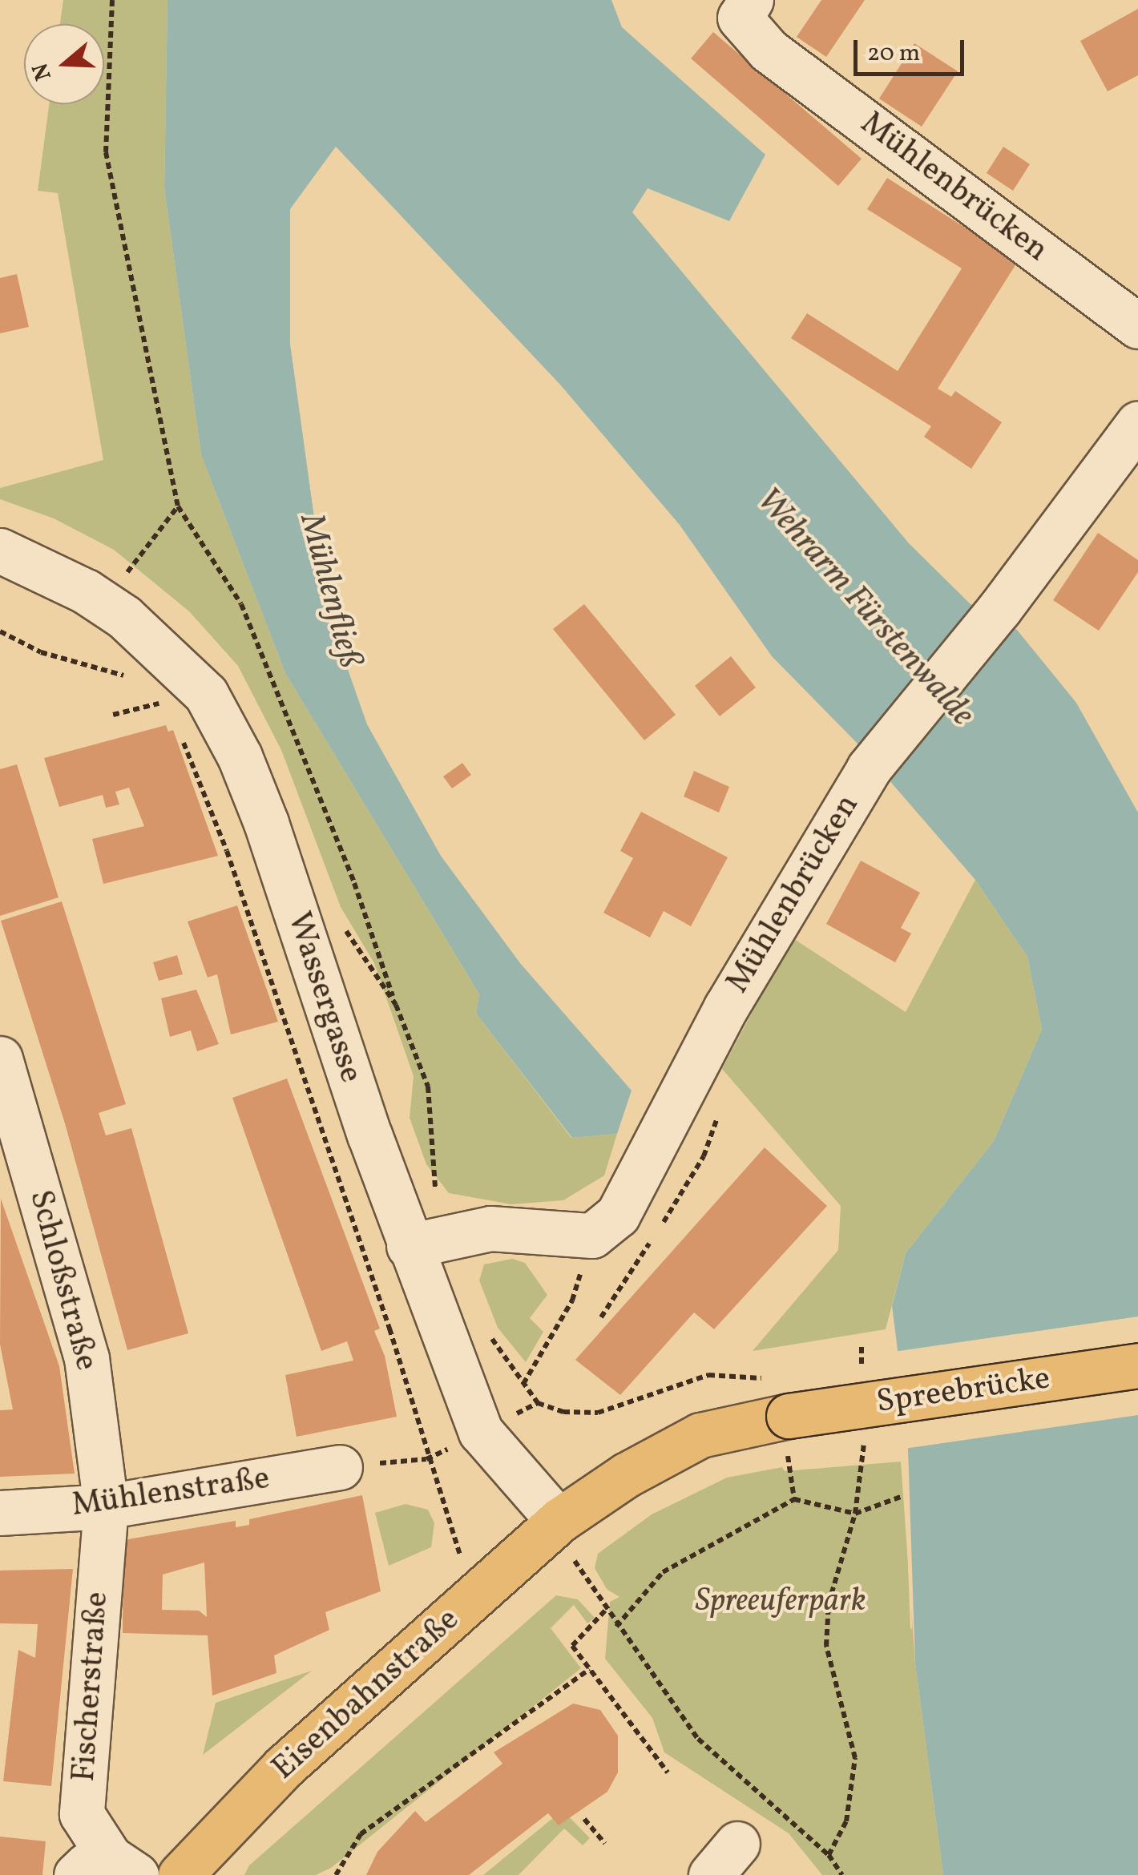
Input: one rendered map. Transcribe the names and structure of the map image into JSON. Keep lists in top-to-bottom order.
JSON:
{
  "streets": {
    "main road": ["Spreebrücke", "Eisenbahnstraße"],
    "street": [
      "Mühlenbrücken",
      "Wassergasse",
      "Schloßstraße",
      "Mühlenstraße",
      "Fischerstraße"
    ]
  },
  "crossings": [
    ["Wassergasse", "Spreebrücke"],
    ["Wassergasse", "Eisenbahnstraße"],
    ["Schloßstraße", "Mühlenstraße"],
    ["Schloßstraße", "Fischerstraße"],
    ["Spreebrücke", "Eisenbahnstraße"],
    ["Mühlenstraße", "Fischerstraße"]
  ],
  "water": ["Mühlenfließ", "Wehrarm Fürstenwalde"],
  "parks": ["Spreeuferpark"],
  "scale_bar": "20 m",
  "north": "left"
}
